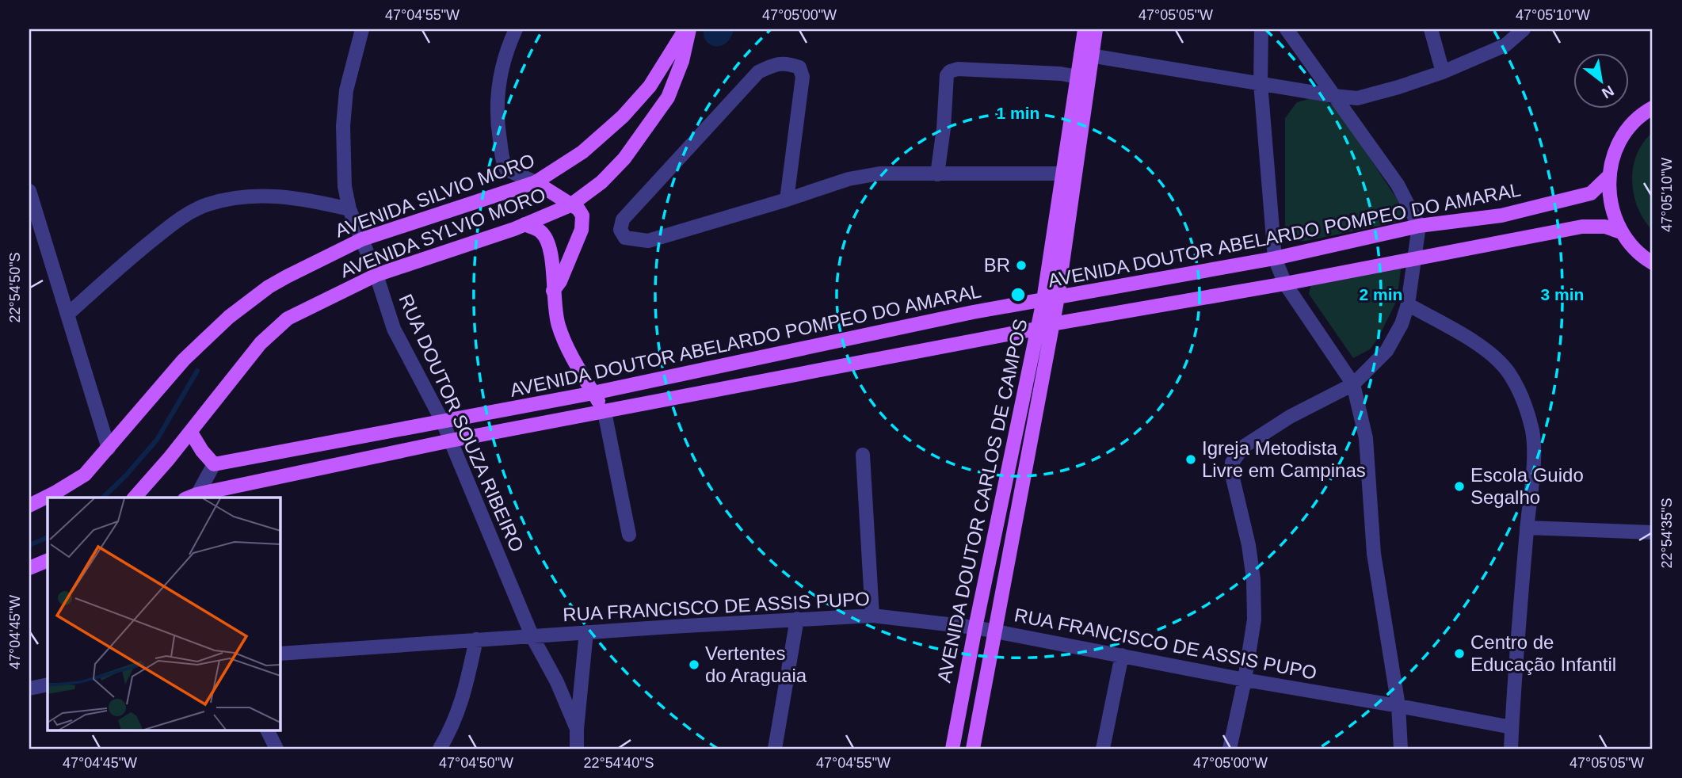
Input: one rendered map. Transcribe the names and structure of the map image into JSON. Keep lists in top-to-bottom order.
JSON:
{
  "streets": {
    "main road": [
      "AVENIDA SILVIO MORO",
      "AVENIDA SYLVIO MORO",
      "AVENIDA DOUTOR ABELARDO POMPEO DO AMARAL",
      "AVENIDA DOUTOR CARLOS DE CAMPOS"
    ],
    "street": ["RUA DOUTOR SOUZA RIBEIRO", "RUA FRANCISCO DE ASSIS PUPO"]
  },
  "crossings": [
    ["AVENIDA SILVIO MORO", "RUA DOUTOR SOUZA RIBEIRO"],
    ["AVENIDA SYLVIO MORO", "RUA DOUTOR SOUZA RIBEIRO"],
    ["AVENIDA DOUTOR ABELARDO POMPEO DO AMARAL", "RUA DOUTOR SOUZA RIBEIRO"],
    ["AVENIDA DOUTOR ABELARDO POMPEO DO AMARAL", "AVENIDA DOUTOR CARLOS DE CAMPOS"],
    ["RUA DOUTOR SOUZA RIBEIRO", "RUA FRANCISCO DE ASSIS PUPO"],
    ["AVENIDA DOUTOR CARLOS DE CAMPOS", "RUA FRANCISCO DE ASSIS PUPO"]
  ],
  "places": [
    "BR",
    "Igreja Metodista Livre em Campinas",
    "Escola Guido Segalho",
    "Centro de Educação Infantil",
    "Vertentes do Araguaia"
  ],
  "north": "bottom right",
  "coordinates": [
    "47°04'55\"W",
    "47°05'00\"W",
    "47°05'05\"W",
    "47°05'10\"W",
    "22°54'50\"S",
    "22°54'35\"S",
    "47°04'45\"W",
    "47°04'50\"W",
    "22°54'40\"S"
  ],
  "rings": ["1 min", "2 min", "3 min"]
}
